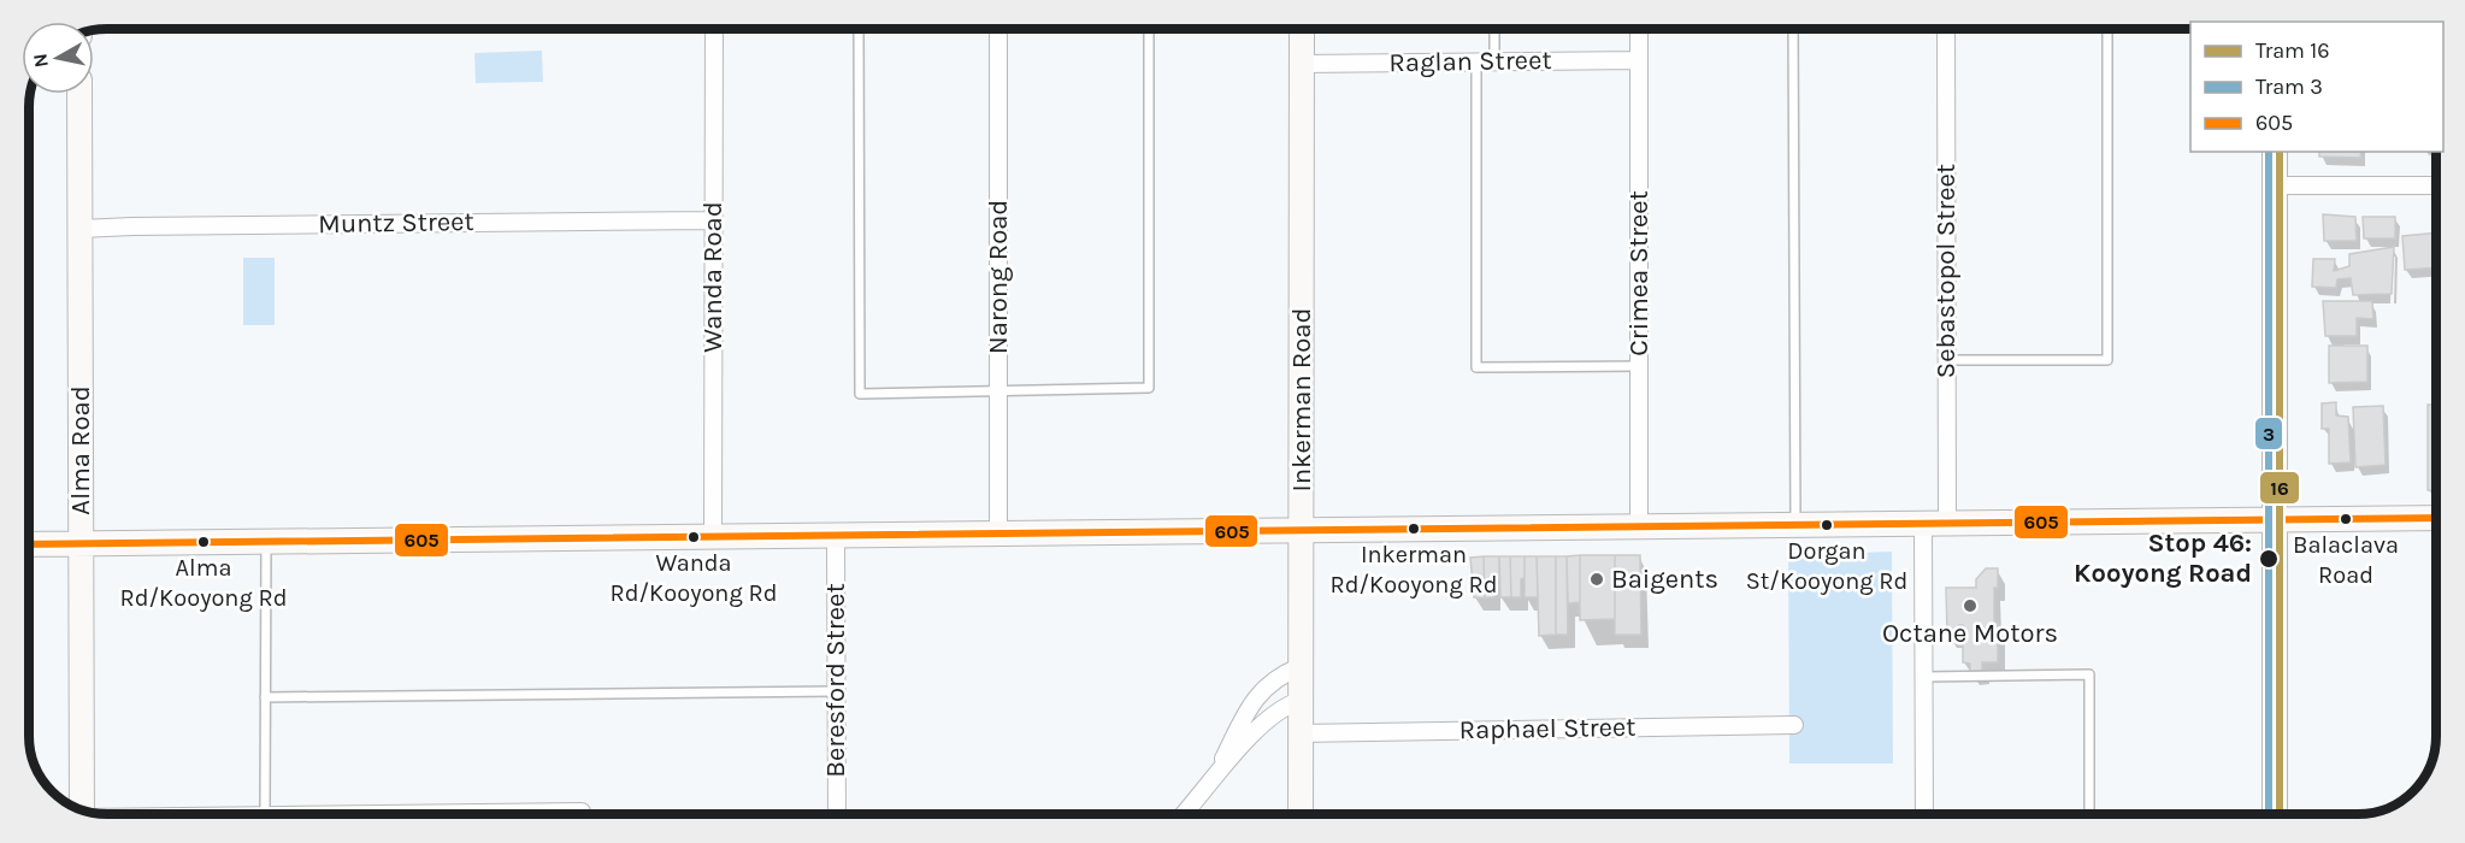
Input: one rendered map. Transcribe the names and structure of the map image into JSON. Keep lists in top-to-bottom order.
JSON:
{
  "streets": {
    "street": [
      "Raglan Street",
      "Muntz Street",
      "Sebastopol Street",
      "Crimea Street",
      "Wanda Road",
      "Narong Road",
      "Inkerman Road",
      "Alma Road",
      "Beresford Street",
      "Raphael Street"
    ]
  },
  "crossings": [
    ["Raglan Street", "Crimea Street"],
    ["Raglan Street", "Inkerman Road"],
    ["Muntz Street", "Wanda Road"],
    ["Muntz Street", "Alma Road"],
    ["Inkerman Road", "Raphael Street"]
  ],
  "places": [
    "Balaclava Road",
    "Dorgan St/Kooyong Rd",
    "Inkerman Rd/Kooyong Rd",
    "Wanda Rd/Kooyong Rd",
    "Alma Rd/Kooyong Rd",
    "Stop 46: Kooyong Road",
    "Baigents",
    "Octane Motors"
  ],
  "lines": ["tram line 16", "tram line 3", "transit line 605"],
  "legend": ["Tram 16", "Tram 3", "605"],
  "north": "left"
}
